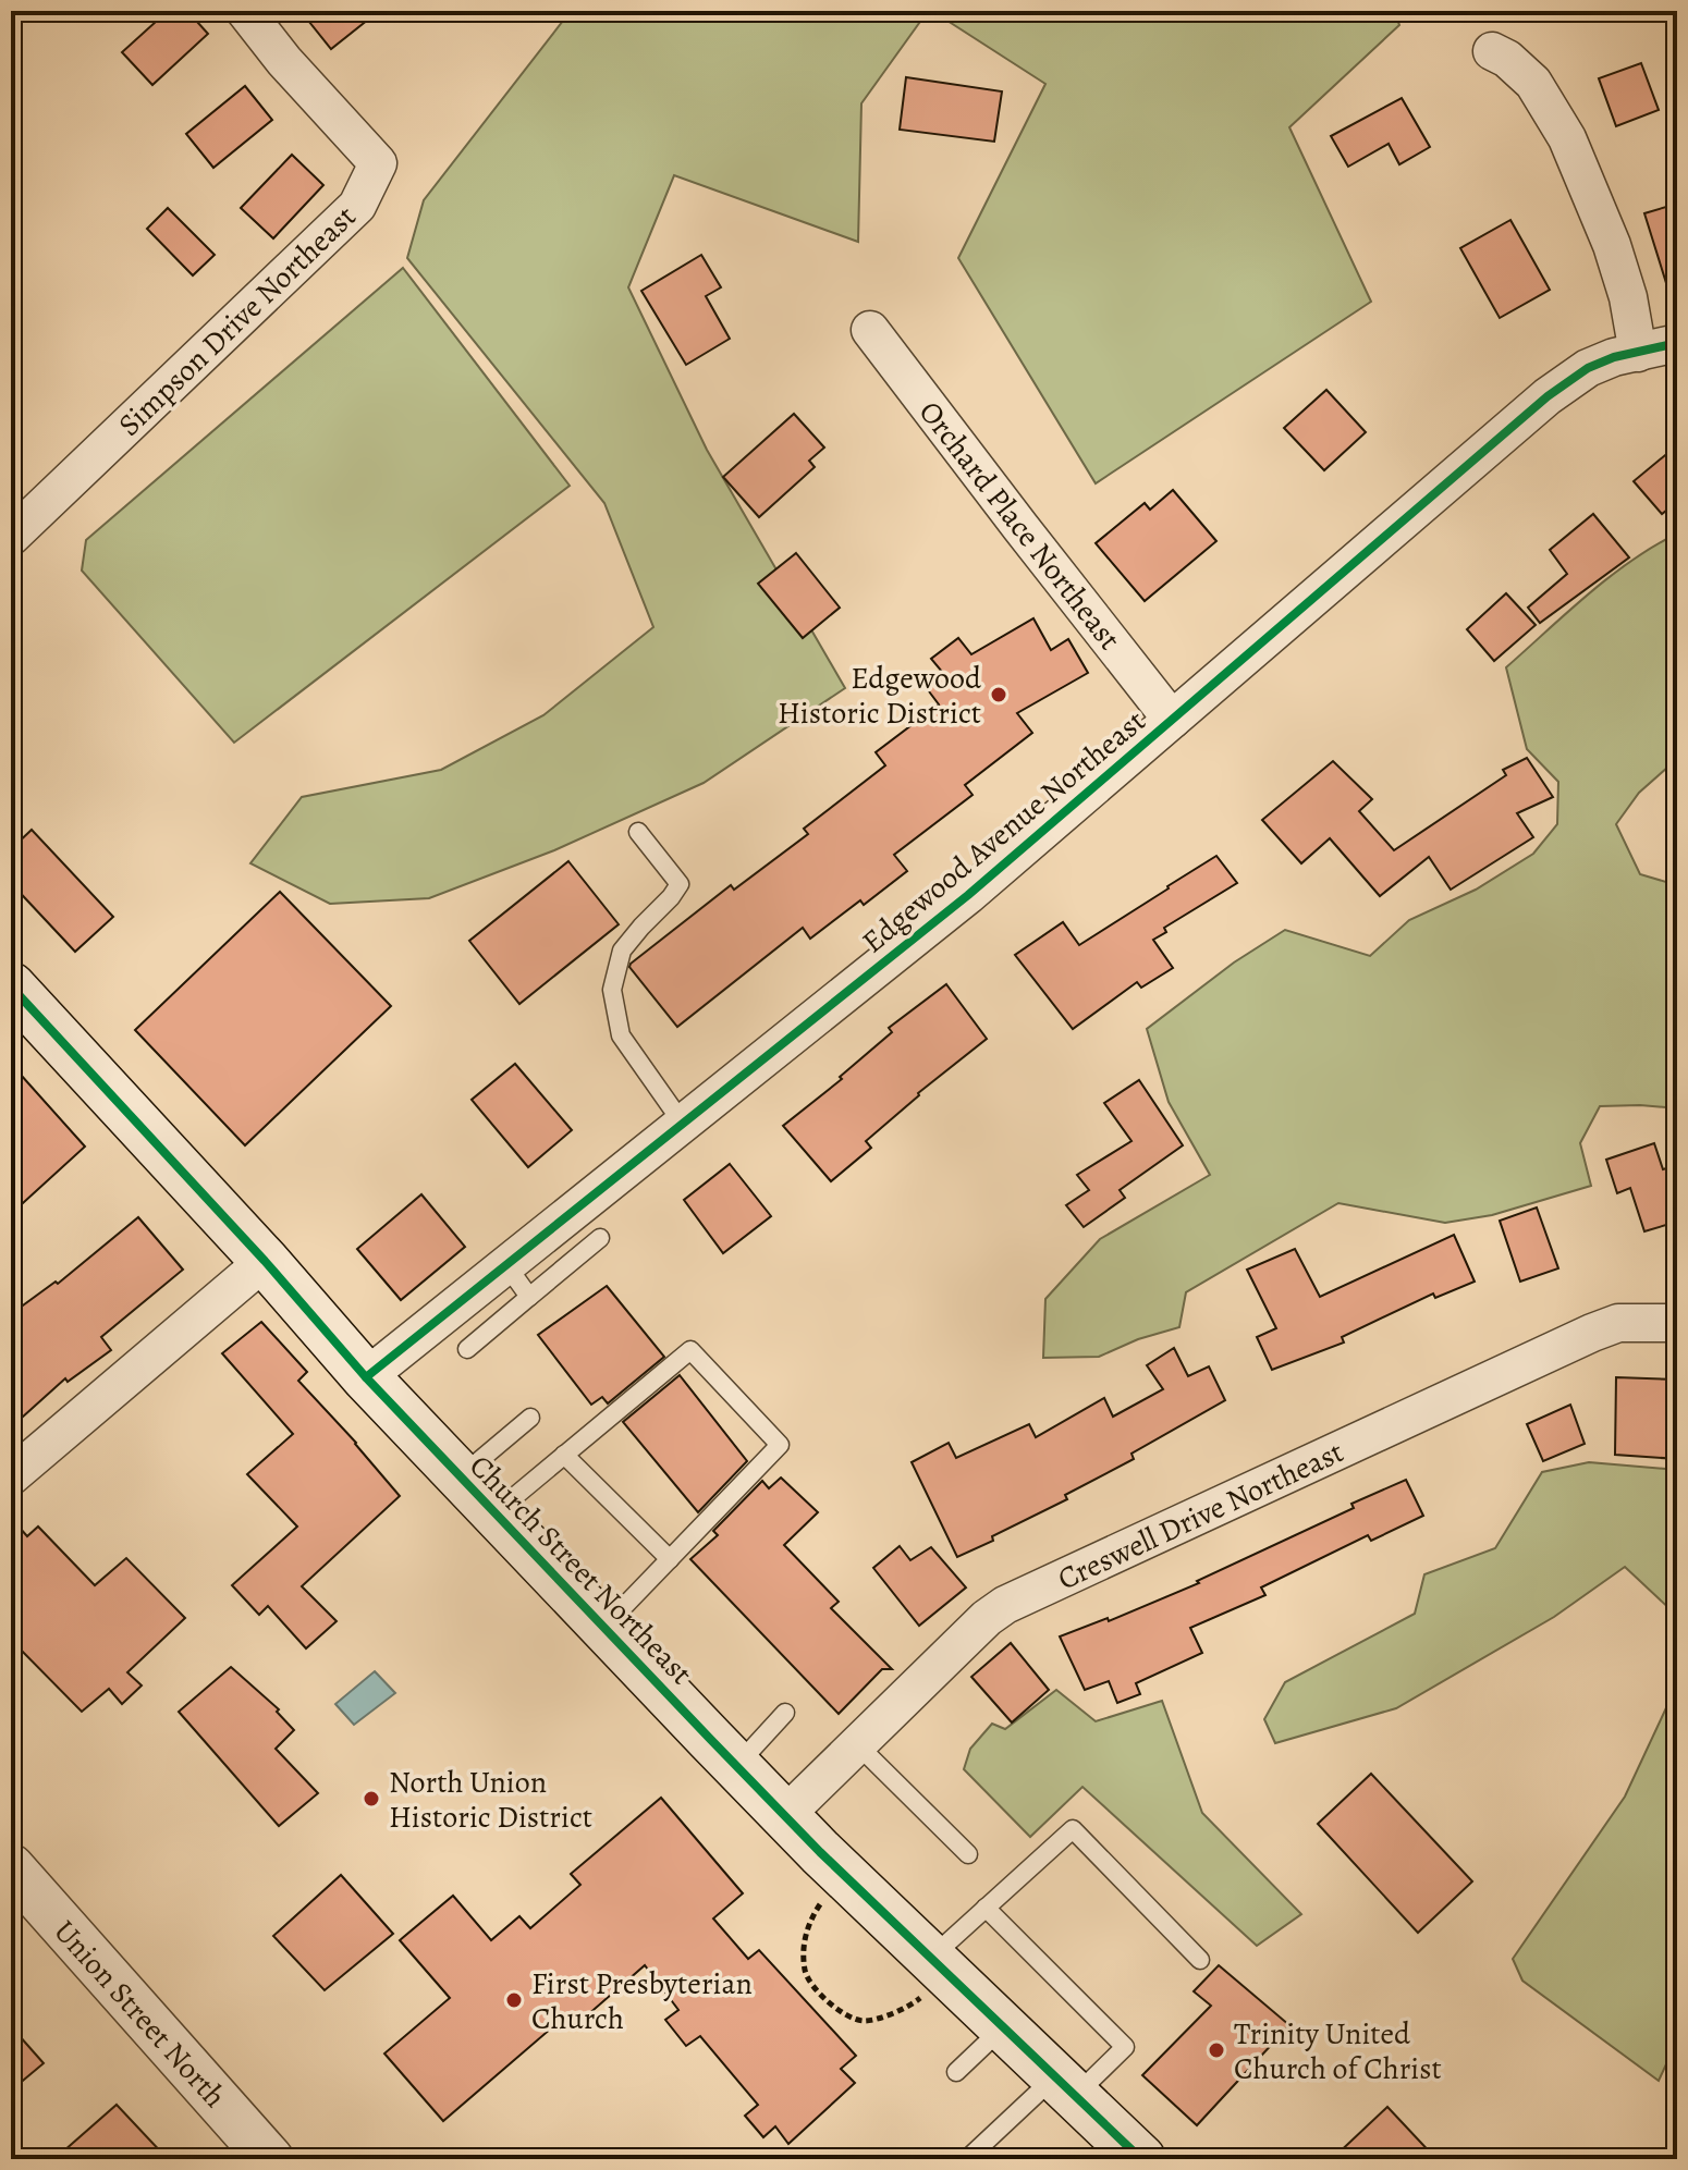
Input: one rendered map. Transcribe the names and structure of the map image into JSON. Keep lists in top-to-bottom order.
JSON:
{
  "streets": {
    "main road": ["Church Street Northeast"],
    "street": [
      "Simpson Drive Northeast",
      "Orchard Place Northeast",
      "Edgewood Avenue Northeast",
      "Creswell Drive Northeast",
      "Union Street North"
    ]
  },
  "crossings": [
    ["Orchard Place Northeast", "Edgewood Avenue Northeast"],
    ["Edgewood Avenue Northeast", "Church Street Northeast"],
    ["Creswell Drive Northeast", "Church Street Northeast"]
  ],
  "places": [
    "Edgewood Historic District",
    "North Union Historic District",
    "First Presbyterian Church",
    "Trinity United Church of Christ"
  ]
}
